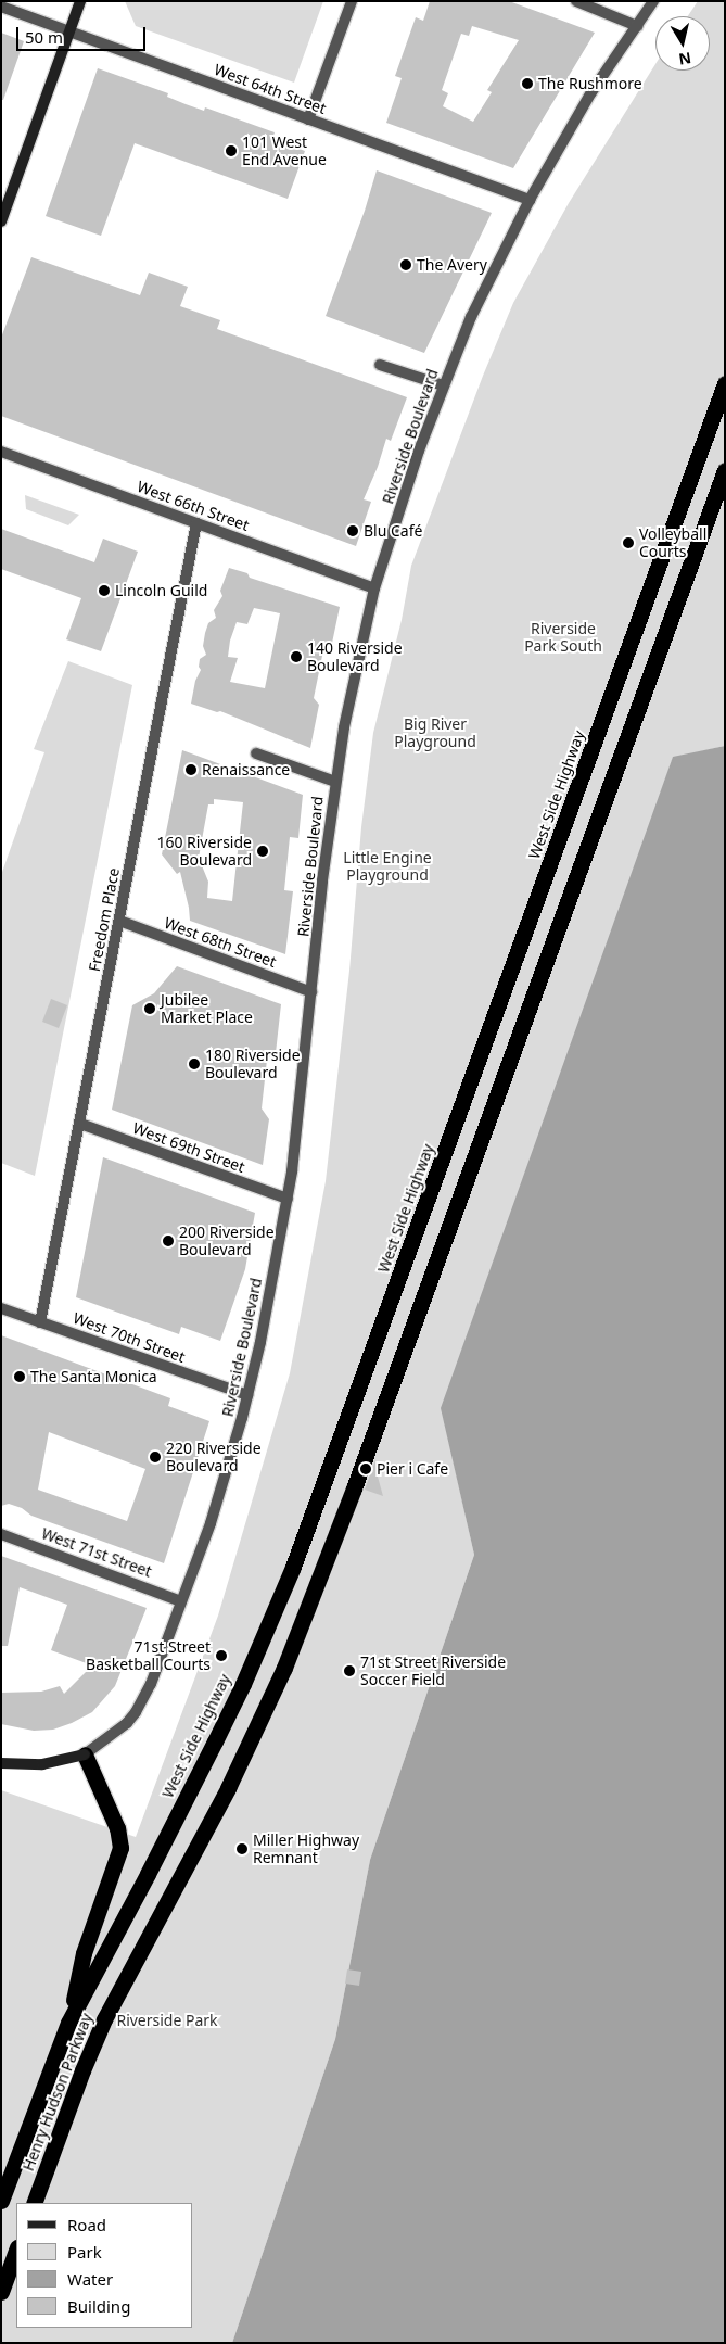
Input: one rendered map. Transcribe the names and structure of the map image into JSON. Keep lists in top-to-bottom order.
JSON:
{
  "streets": {
    "highway": ["West Side Highway", "Henry Hudson Parkway"],
    "street": [
      "West 64th Street",
      "Riverside Boulevard",
      "West 66th Street",
      "Freedom Place",
      "West 68th Street",
      "West 69th Street",
      "West 70th Street",
      "West 71st Street"
    ]
  },
  "crossings": [
    ["West 64th Street", "Riverside Boulevard"],
    ["Riverside Boulevard", "West 66th Street"],
    ["Riverside Boulevard", "West 68th Street"],
    ["Riverside Boulevard", "West 69th Street"],
    ["Riverside Boulevard", "West 70th Street"],
    ["Riverside Boulevard", "West 71st Street"],
    ["West 66th Street", "Freedom Place"],
    ["West Side Highway", "Henry Hudson Parkway"],
    ["Freedom Place", "West 68th Street"],
    ["Freedom Place", "West 69th Street"],
    ["Freedom Place", "West 70th Street"]
  ],
  "parks": [
    "Riverside Park South",
    "Big River Playground",
    "Little Engine Playground",
    "Riverside Park"
  ],
  "places": [
    "The Rushmore",
    "101 West End Avenue",
    "The Avery",
    "Blu Café",
    "Volleyball Courts",
    "Lincoln Guild",
    "140 Riverside Boulevard",
    "Renaissance",
    "160 Riverside Boulevard",
    "Jubilee Market Place",
    "180 Riverside Boulevard",
    "200 Riverside Boulevard",
    "The Santa Monica",
    "220 Riverside Boulevard",
    "Pier i Cafe",
    "71st Street Basketball Courts",
    "71st Street Riverside Soccer Field",
    "Miller Highway Remnant"
  ],
  "legend": [
    "Road",
    "Park",
    "Water",
    "Building"
  ],
  "scale_bar": "50 m",
  "north": "bottom"
}
